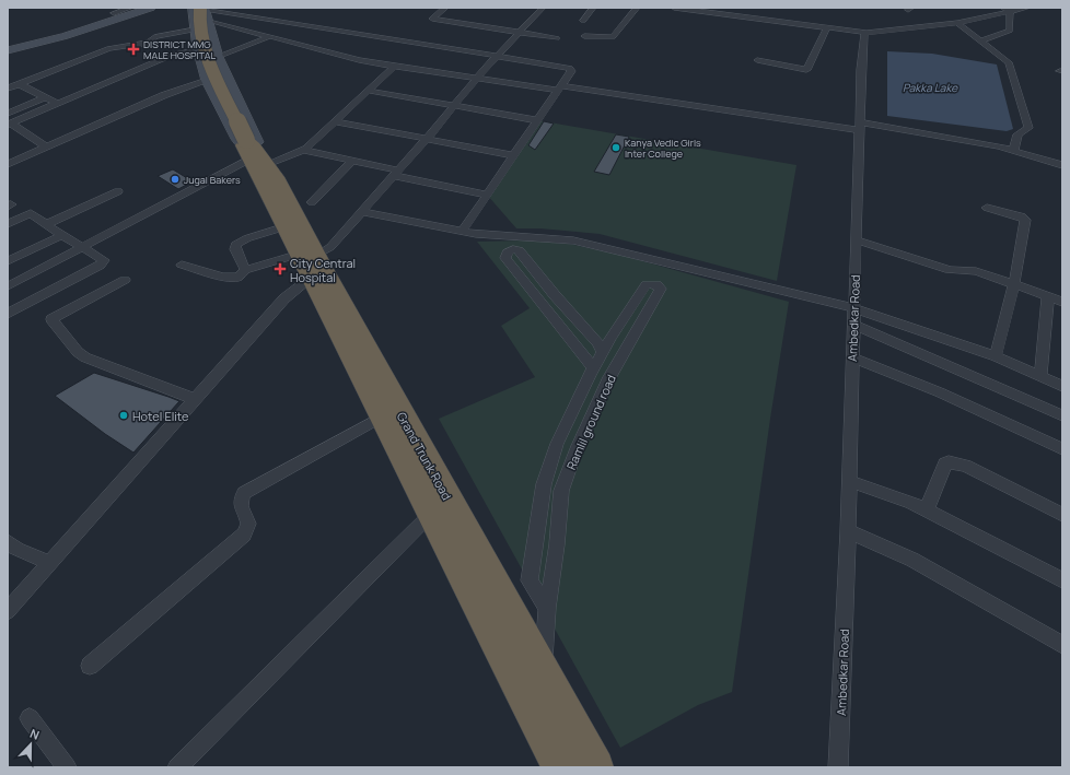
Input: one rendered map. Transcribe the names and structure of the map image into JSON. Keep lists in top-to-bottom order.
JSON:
{
  "streets": {
    "highway": ["Grand Trunk Road"],
    "street": ["Ambedkar Road", "Ramlil ground road"]
  },
  "crossings": [
    ["Ramlil ground road", "Grand Trunk Road"]
  ],
  "water": ["Pakka Lake"],
  "places": {
    "health": ["DISTRICT MMG MALE HOSPITAL", "City Central Hospital"],
    "other": ["Kanya Vedic Girls Inter College", "Jugal Bakers", "Hotel Elite"]
  },
  "north": "top"
}
